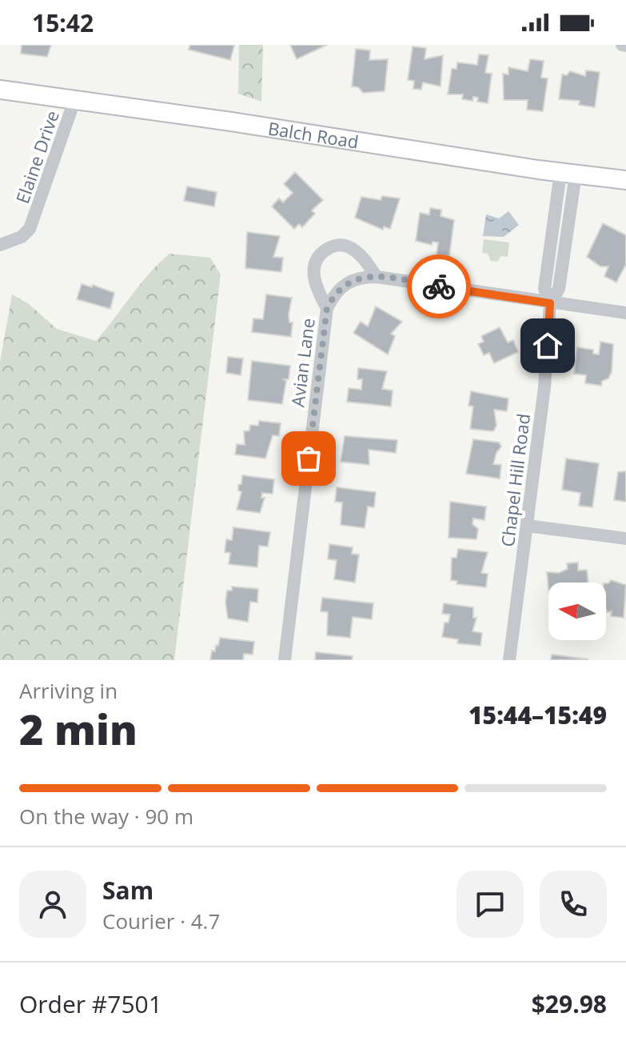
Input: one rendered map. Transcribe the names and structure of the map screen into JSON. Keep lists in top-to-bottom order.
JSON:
{
  "streets": {
    "street": [
      "Balch Road",
      "Elaine Drive",
      "Avian Lane",
      "Chapel Hill Road"
    ]
  },
  "crossings": [
    ["Balch Road", "Elaine Drive"],
    ["Balch Road", "Chapel Hill Road"],
    ["Avian Lane", "Chapel Hill Road"]
  ],
  "north": "left",
  "page": {
    "status": "15:42",
    "heading": ["2 min", "Arriving in", "15:44–15:49"],
    "panel": [
      "Sam",
      "Courier · 4.7",
      "Order #7501",
      "$29.98"
    ],
    "bar": "On the way · 90 m"
  }
}
